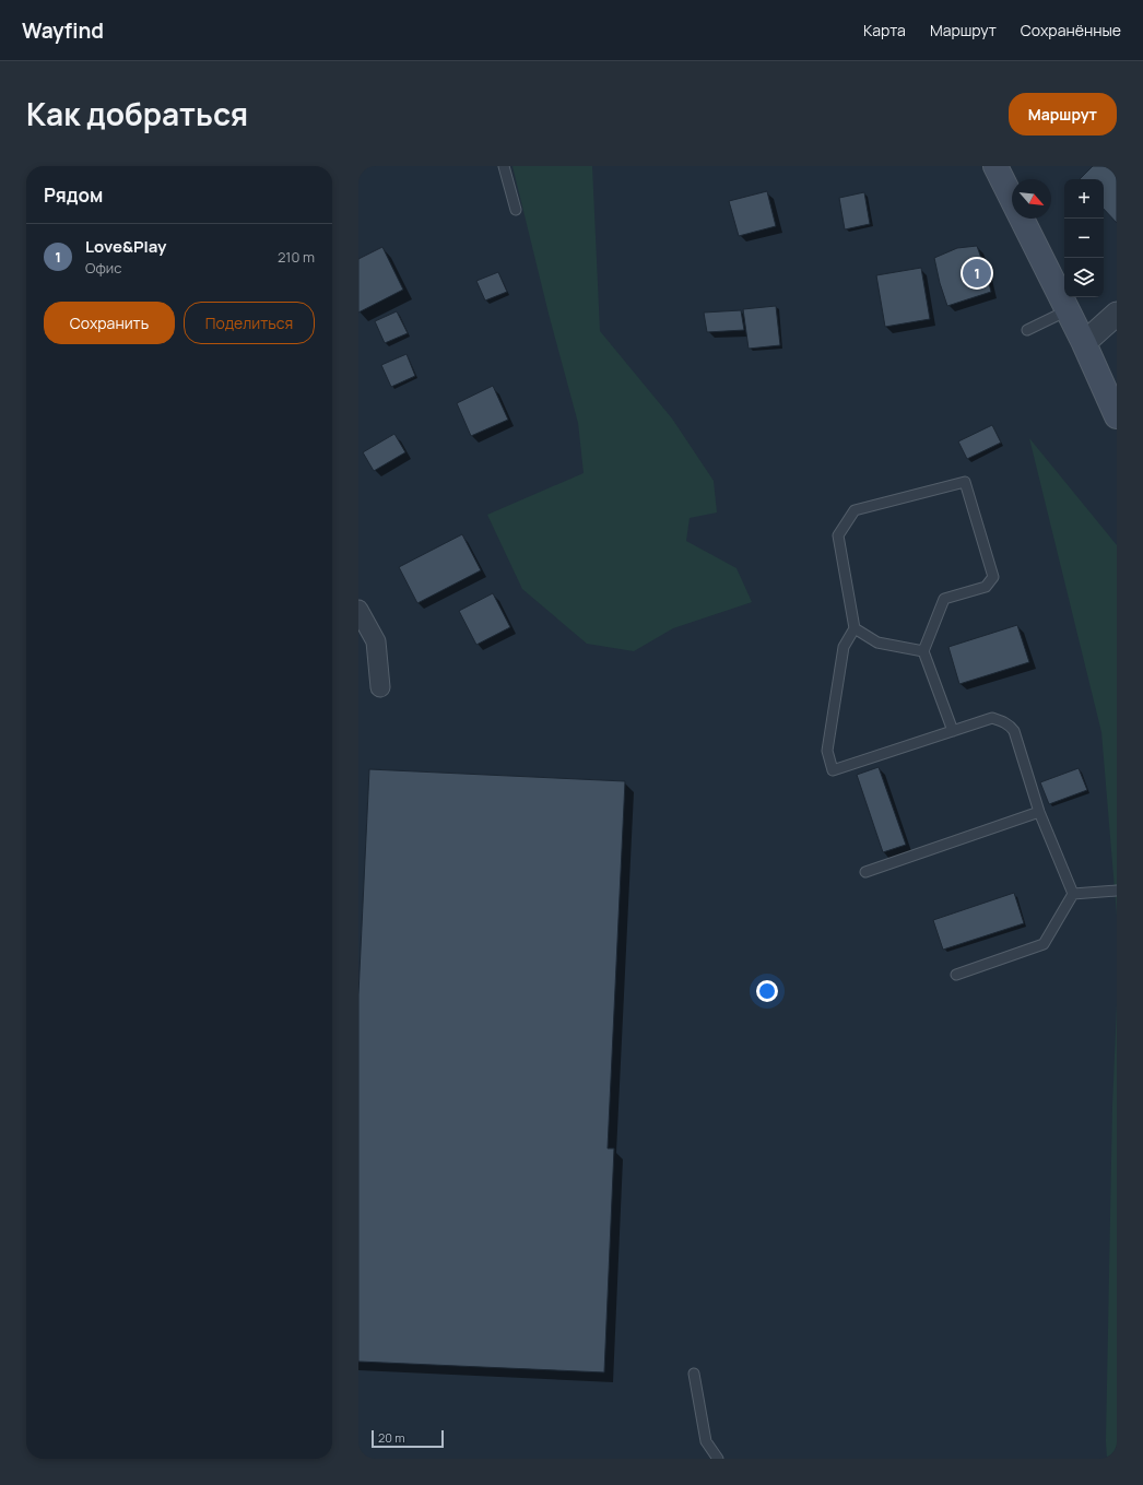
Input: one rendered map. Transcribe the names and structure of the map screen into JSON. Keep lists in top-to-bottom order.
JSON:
{
  "scale_bar": "20 m",
  "north": "bottom right",
  "page": {
    "header": "Wayfind",
    "nav": ["Карта", "Маршрут", "Сохранённые"],
    "title": "Как добраться",
    "buttons": [
      "Маршрут",
      ["Сохранить", "Поделиться"]
    ],
    "heading": "Рядом",
    "map_buttons": ["+", "−"],
    "list": [
      {
        "mark": "1",
        "name": "Love&Play",
        "note": "Офис",
        "value": "210 m"
      }
    ],
    "pins": "1",
    "scale": "20 m"
  }
}
